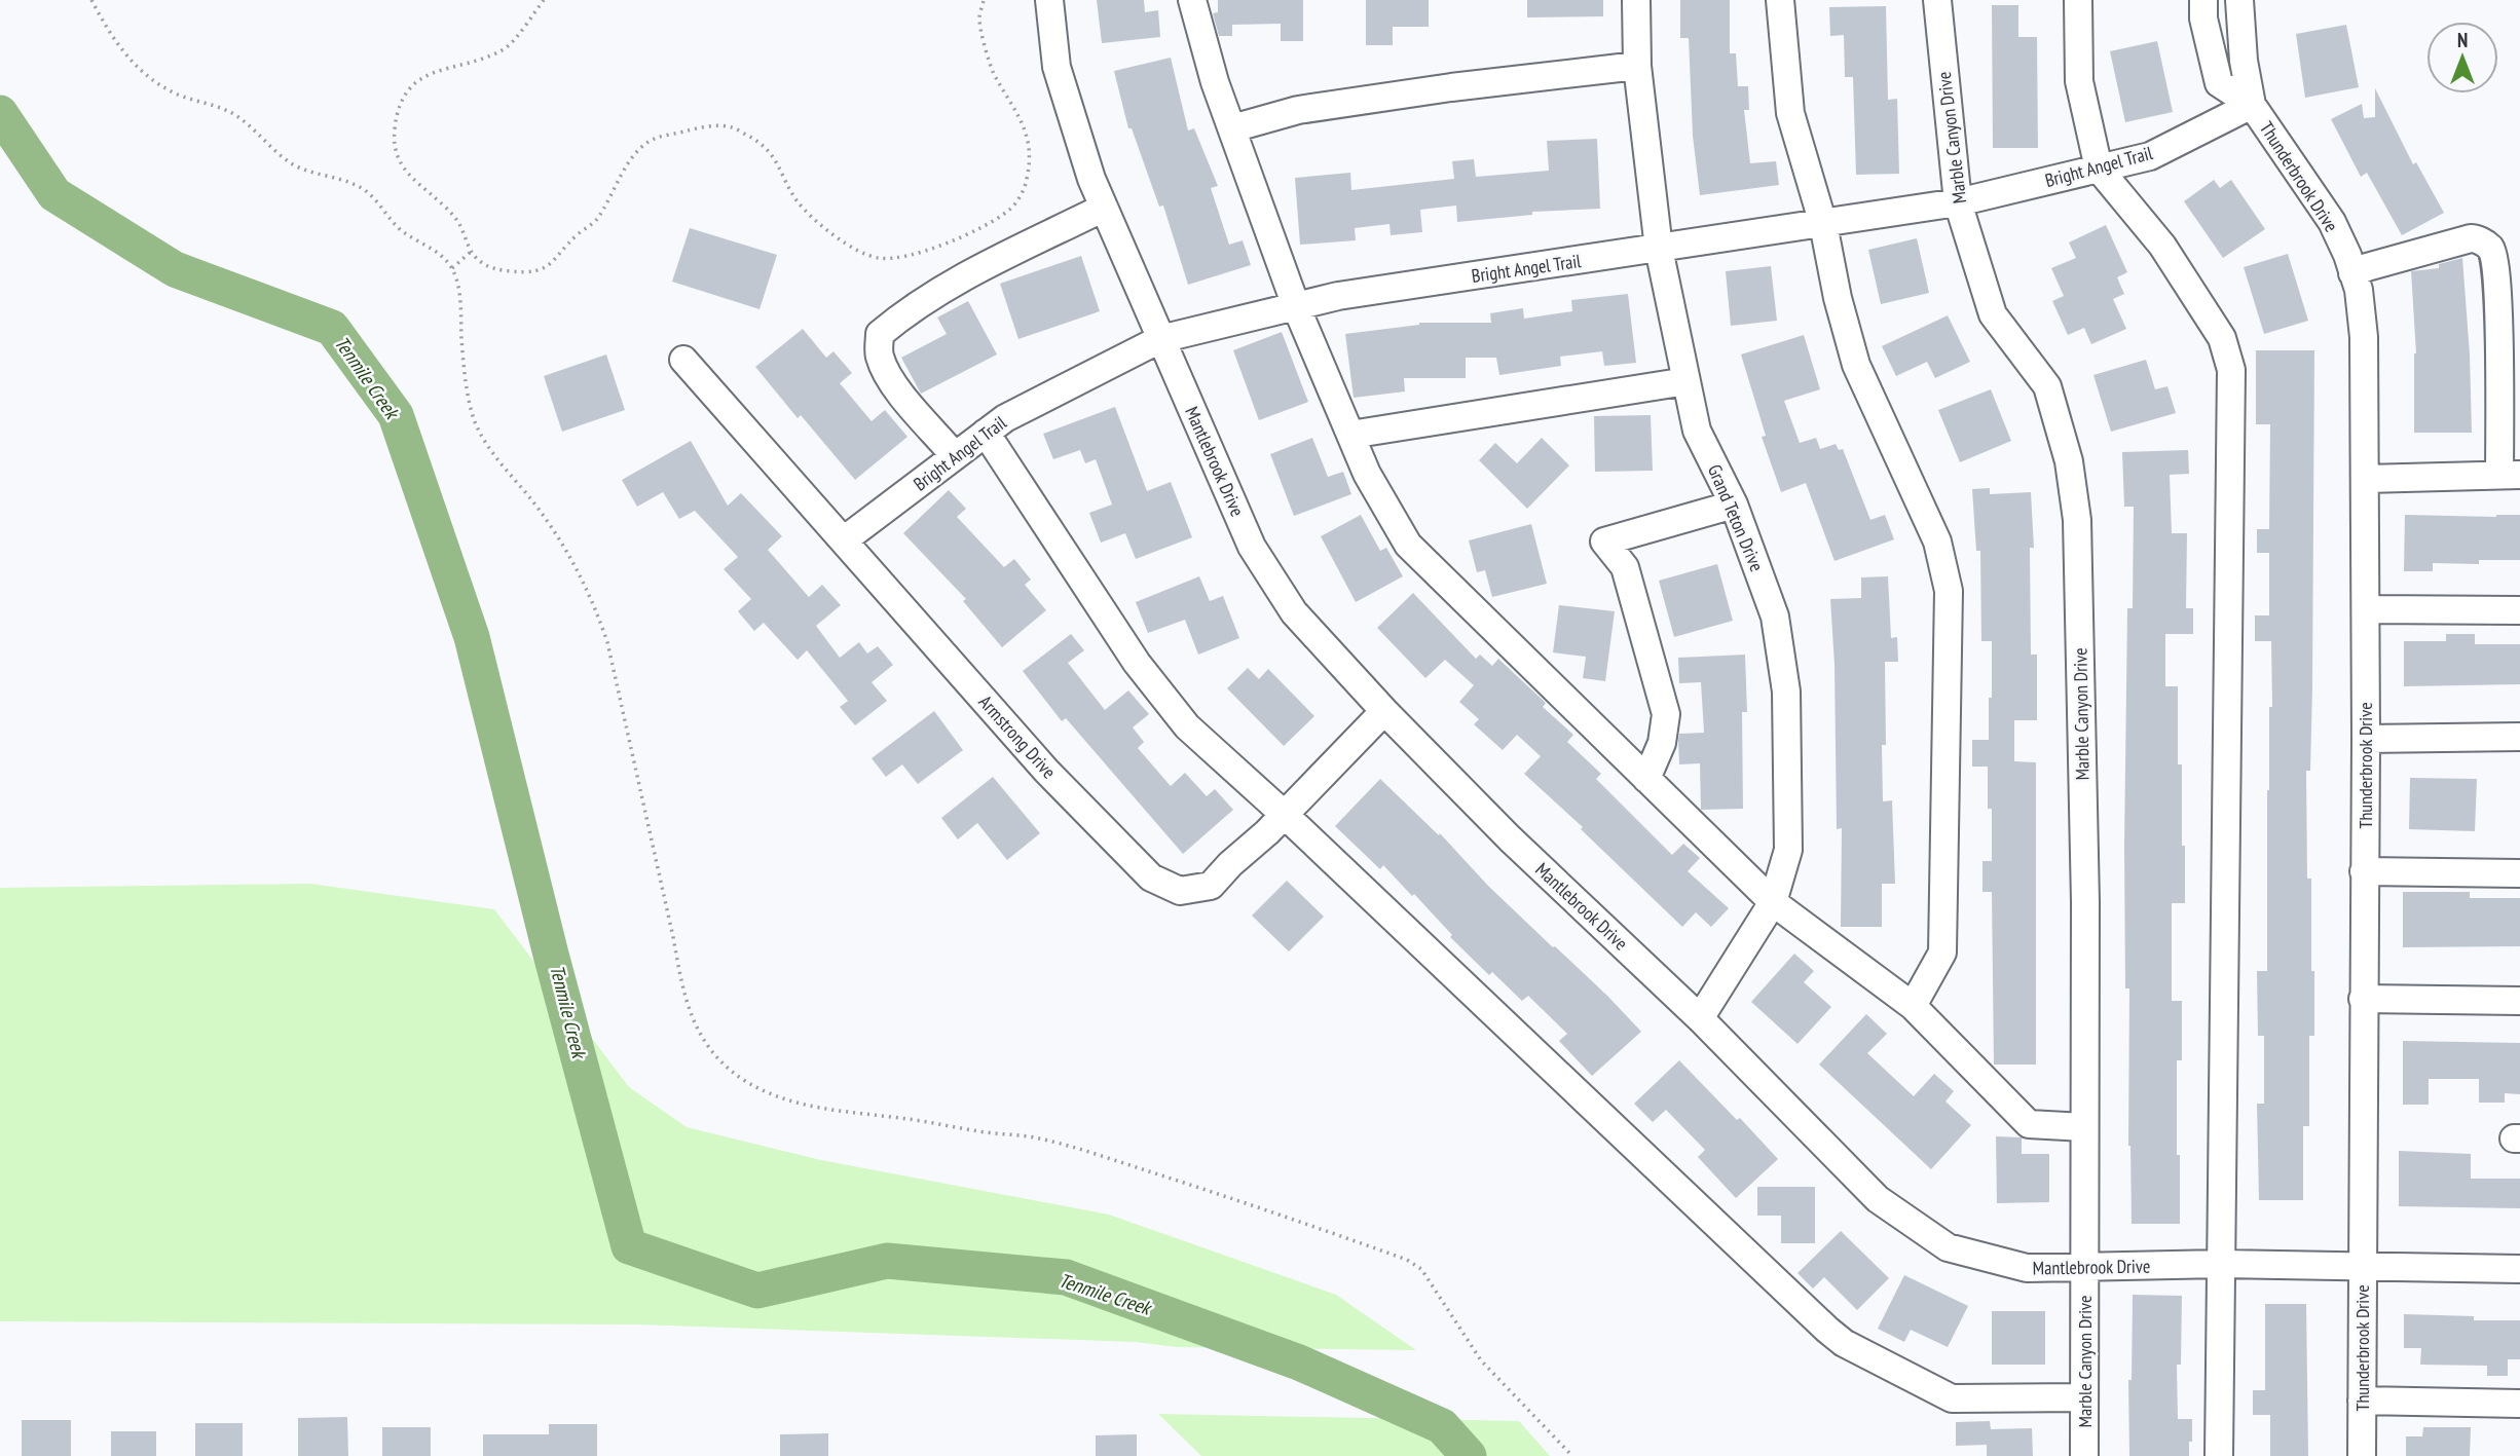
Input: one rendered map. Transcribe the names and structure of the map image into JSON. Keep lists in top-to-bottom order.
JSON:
{
  "streets": {
    "street": [
      "Marble Canyon Drive",
      "Bright Angel Trail",
      "Thunderbrook Drive",
      "Mantlebrook Drive",
      "Grand Teton Drive",
      "Armstrong Drive"
    ]
  },
  "crossings": [
    ["Marble Canyon Drive", "Bright Angel Trail"],
    ["Marble Canyon Drive", "Mantlebrook Drive"],
    ["Bright Angel Trail", "Thunderbrook Drive"],
    ["Bright Angel Trail", "Mantlebrook Drive"],
    ["Bright Angel Trail", "Grand Teton Drive"],
    ["Bright Angel Trail", "Armstrong Drive"],
    ["Thunderbrook Drive", "Mantlebrook Drive"],
    ["Mantlebrook Drive", "Grand Teton Drive"],
    ["Mantlebrook Drive", "Armstrong Drive"]
  ],
  "water": ["Tenmile Creek"],
  "north": "top"
}
